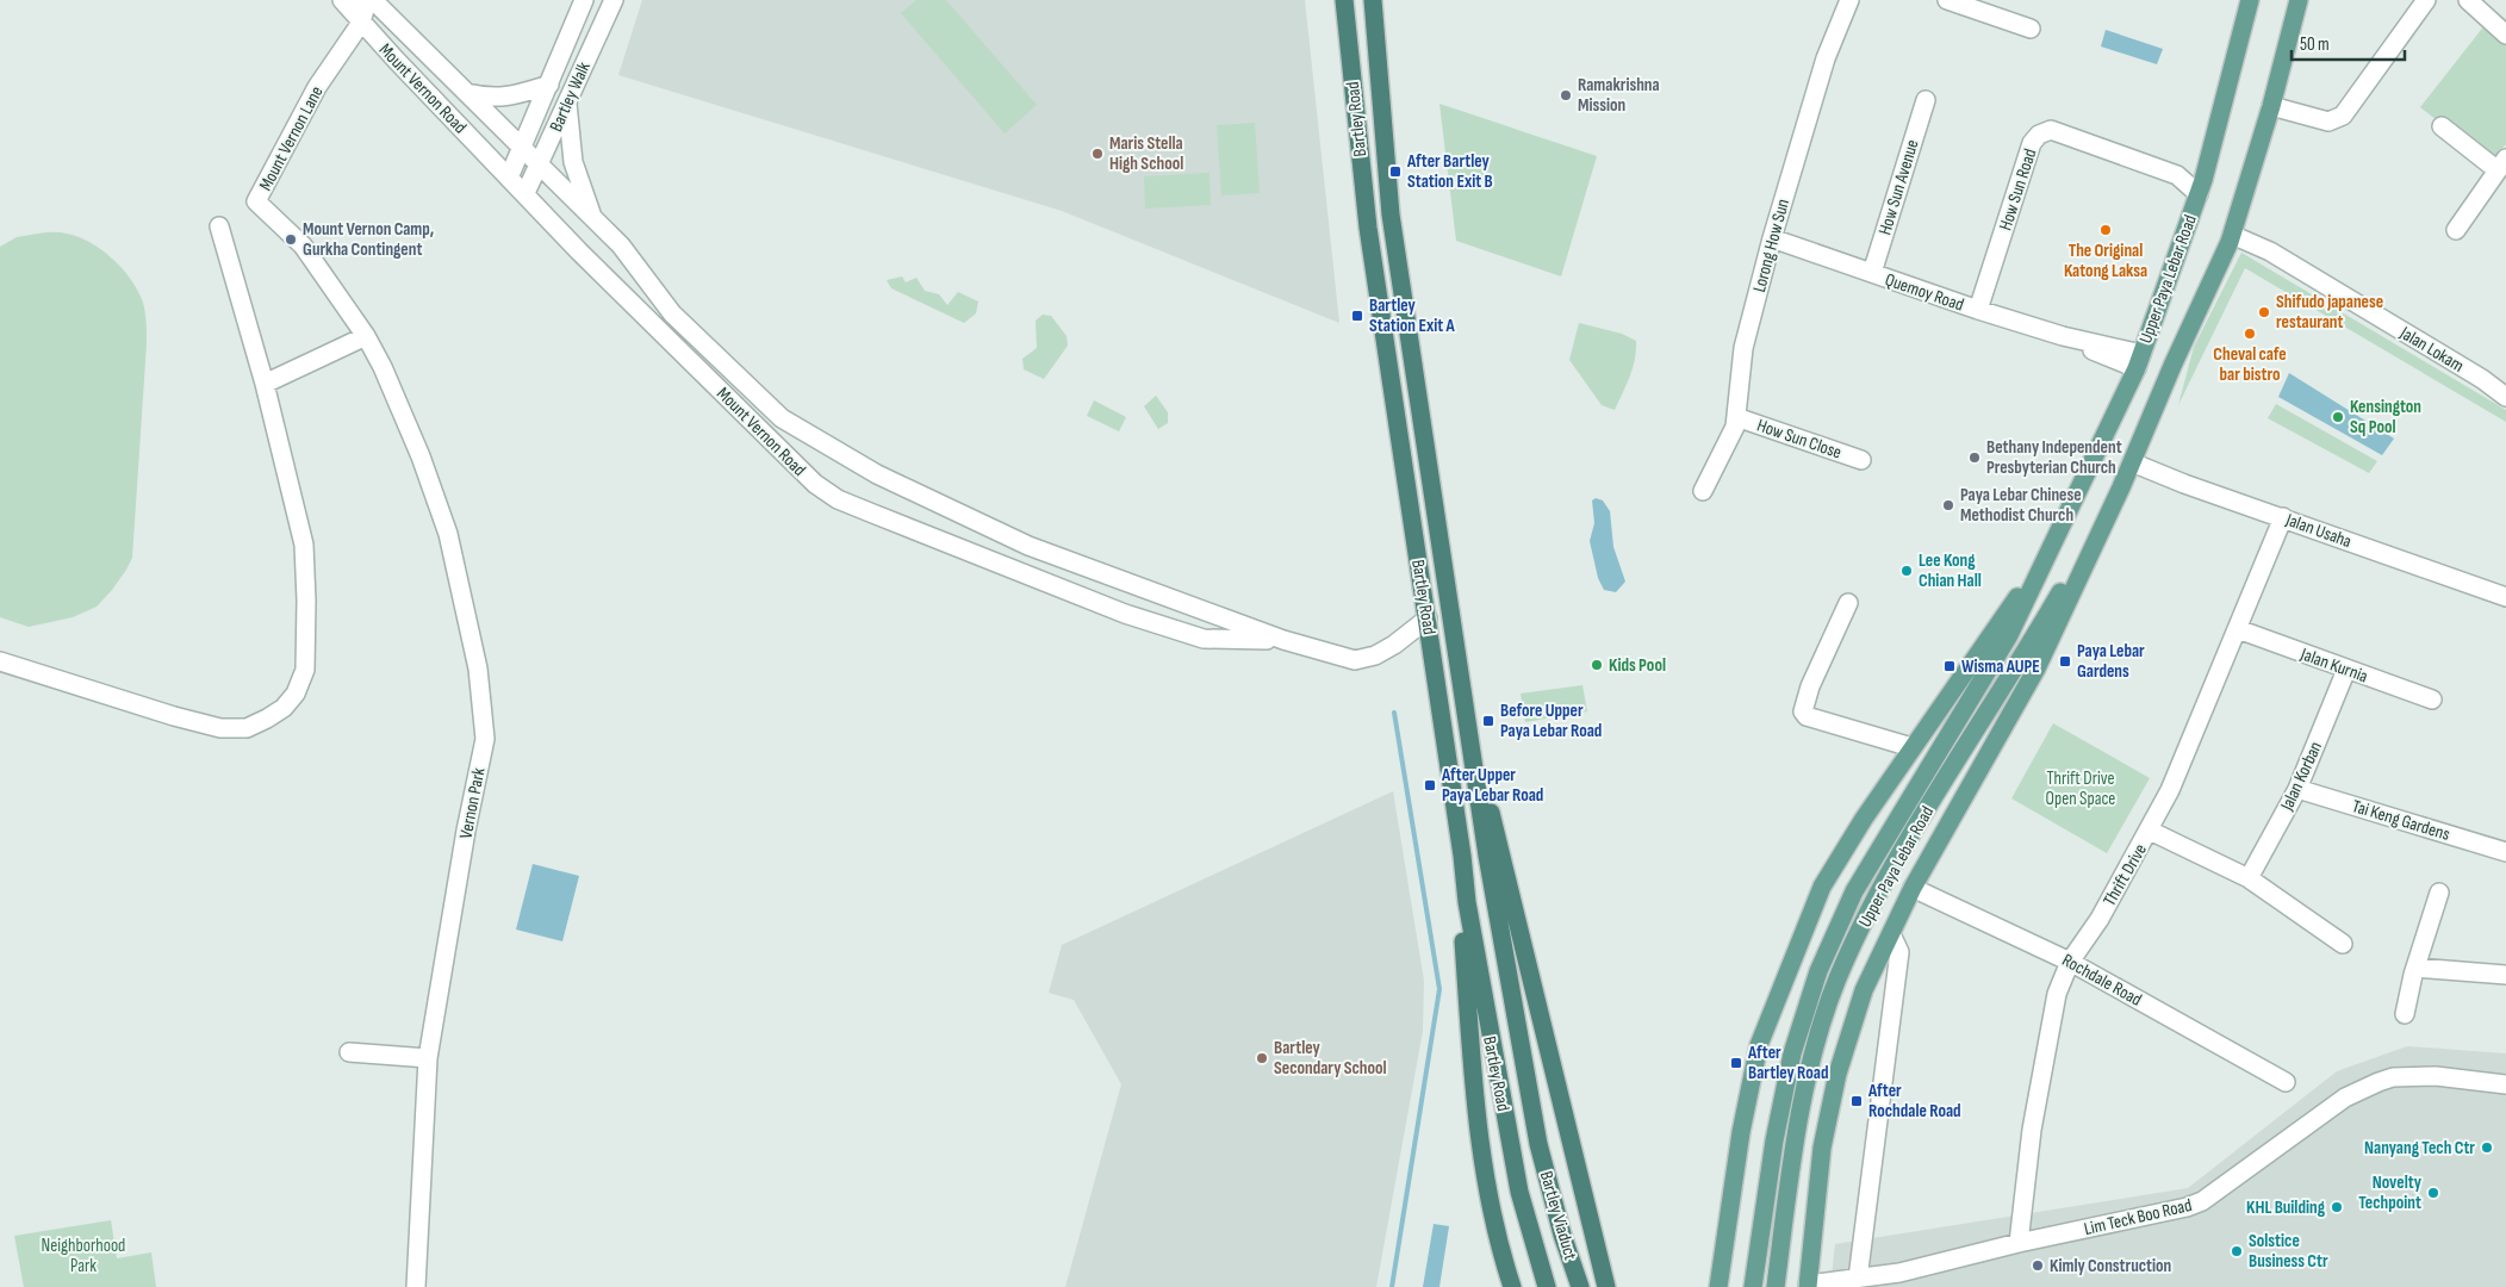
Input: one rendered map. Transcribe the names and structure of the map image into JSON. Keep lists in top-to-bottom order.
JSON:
{
  "streets": {
    "highway": ["Bartley Road", "Bartley Viaduct"],
    "main road": ["Upper Paya Lebar Road"],
    "street": [
      "Mount Vernon Road",
      "Bartley Walk",
      "Mount Vernon Lane",
      "How Sun Avenue",
      "How Sun Road",
      "Lorong How Sun",
      "Quemoy Road",
      "Jalan Lokam",
      "How Sun Close",
      "Jalan Usaha",
      "Jalan Kurnia",
      "Jalan Korban",
      "Vernon Park",
      "Tai Keng Gardens",
      "Thrift Drive",
      "Rochdale Road",
      "Lim Teck Boo Road"
    ]
  },
  "crossings": [
    ["Mount Vernon Road", "Bartley Walk"],
    ["Mount Vernon Road", "Bartley Road"],
    ["Mount Vernon Road", "Mount Vernon Lane"],
    ["Bartley Road", "Bartley Viaduct"],
    ["Mount Vernon Lane", "Vernon Park"],
    ["How Sun Avenue", "Quemoy Road"],
    ["How Sun Road", "Upper Paya Lebar Road"],
    ["How Sun Road", "Quemoy Road"],
    ["Lorong How Sun", "Quemoy Road"],
    ["Lorong How Sun", "How Sun Close"],
    ["Upper Paya Lebar Road", "Quemoy Road"],
    ["Upper Paya Lebar Road", "Jalan Lokam"],
    ["Upper Paya Lebar Road", "Jalan Usaha"],
    ["Upper Paya Lebar Road", "Rochdale Road"],
    ["Upper Paya Lebar Road", "Lim Teck Boo Road"],
    ["Jalan Usaha", "Thrift Drive"],
    ["Jalan Kurnia", "Jalan Korban"],
    ["Jalan Kurnia", "Thrift Drive"],
    ["Jalan Korban", "Tai Keng Gardens"],
    ["Thrift Drive", "Rochdale Road"],
    ["Thrift Drive", "Lim Teck Boo Road"]
  ],
  "parks": ["Thrift Drive Open Space", "Neighborhood Park"],
  "places": {
    "other": [
      "Ramakrishna Mission",
      "Maris Stella High School",
      "The Original Katong Laksa",
      "Mount Vernon Camp, Gurkha Contingent",
      "Shifudo japanese restaurant",
      "Cheval cafe bar bistro",
      "Kensington Sq Pool",
      "Bethany Independent Presbyterian Church",
      "Paya Lebar Chinese Methodist Church",
      "Lee Kong Chian Hall",
      "Kids Pool",
      "Bartley Secondary School",
      "Nanyang Tech Ctr",
      "Novelty Techpoint",
      "KHL Building",
      "Solstice Business Ctr",
      "Kimly Construction"
    ],
    "transit": [
      "After Bartley Station Exit B",
      "Bartley Station Exit A",
      "Paya Lebar Gardens",
      "Wisma AUPE",
      "Before Upper Paya Lebar Road",
      "After Upper Paya Lebar Road",
      "After Bartley Road",
      "After Rochdale Road"
    ]
  },
  "scale_bar": "50 m"
}
